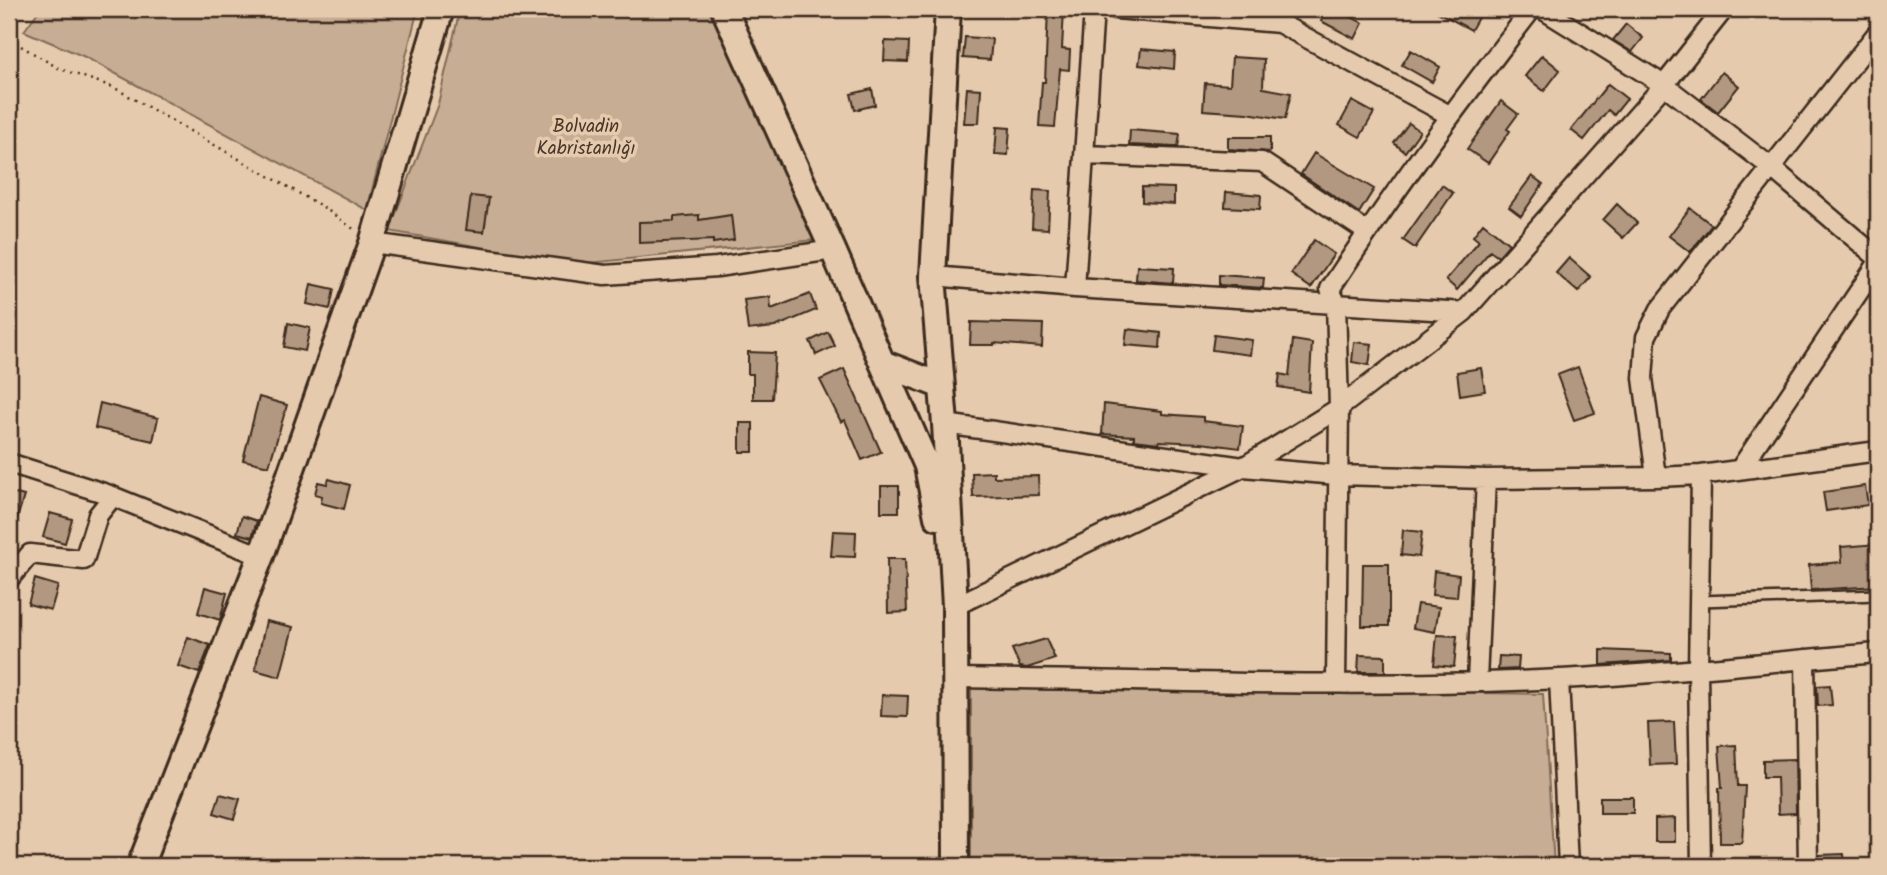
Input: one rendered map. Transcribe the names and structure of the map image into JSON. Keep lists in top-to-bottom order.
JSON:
{
  "parks": ["Bolvadin Kabristanlığı"]
}
